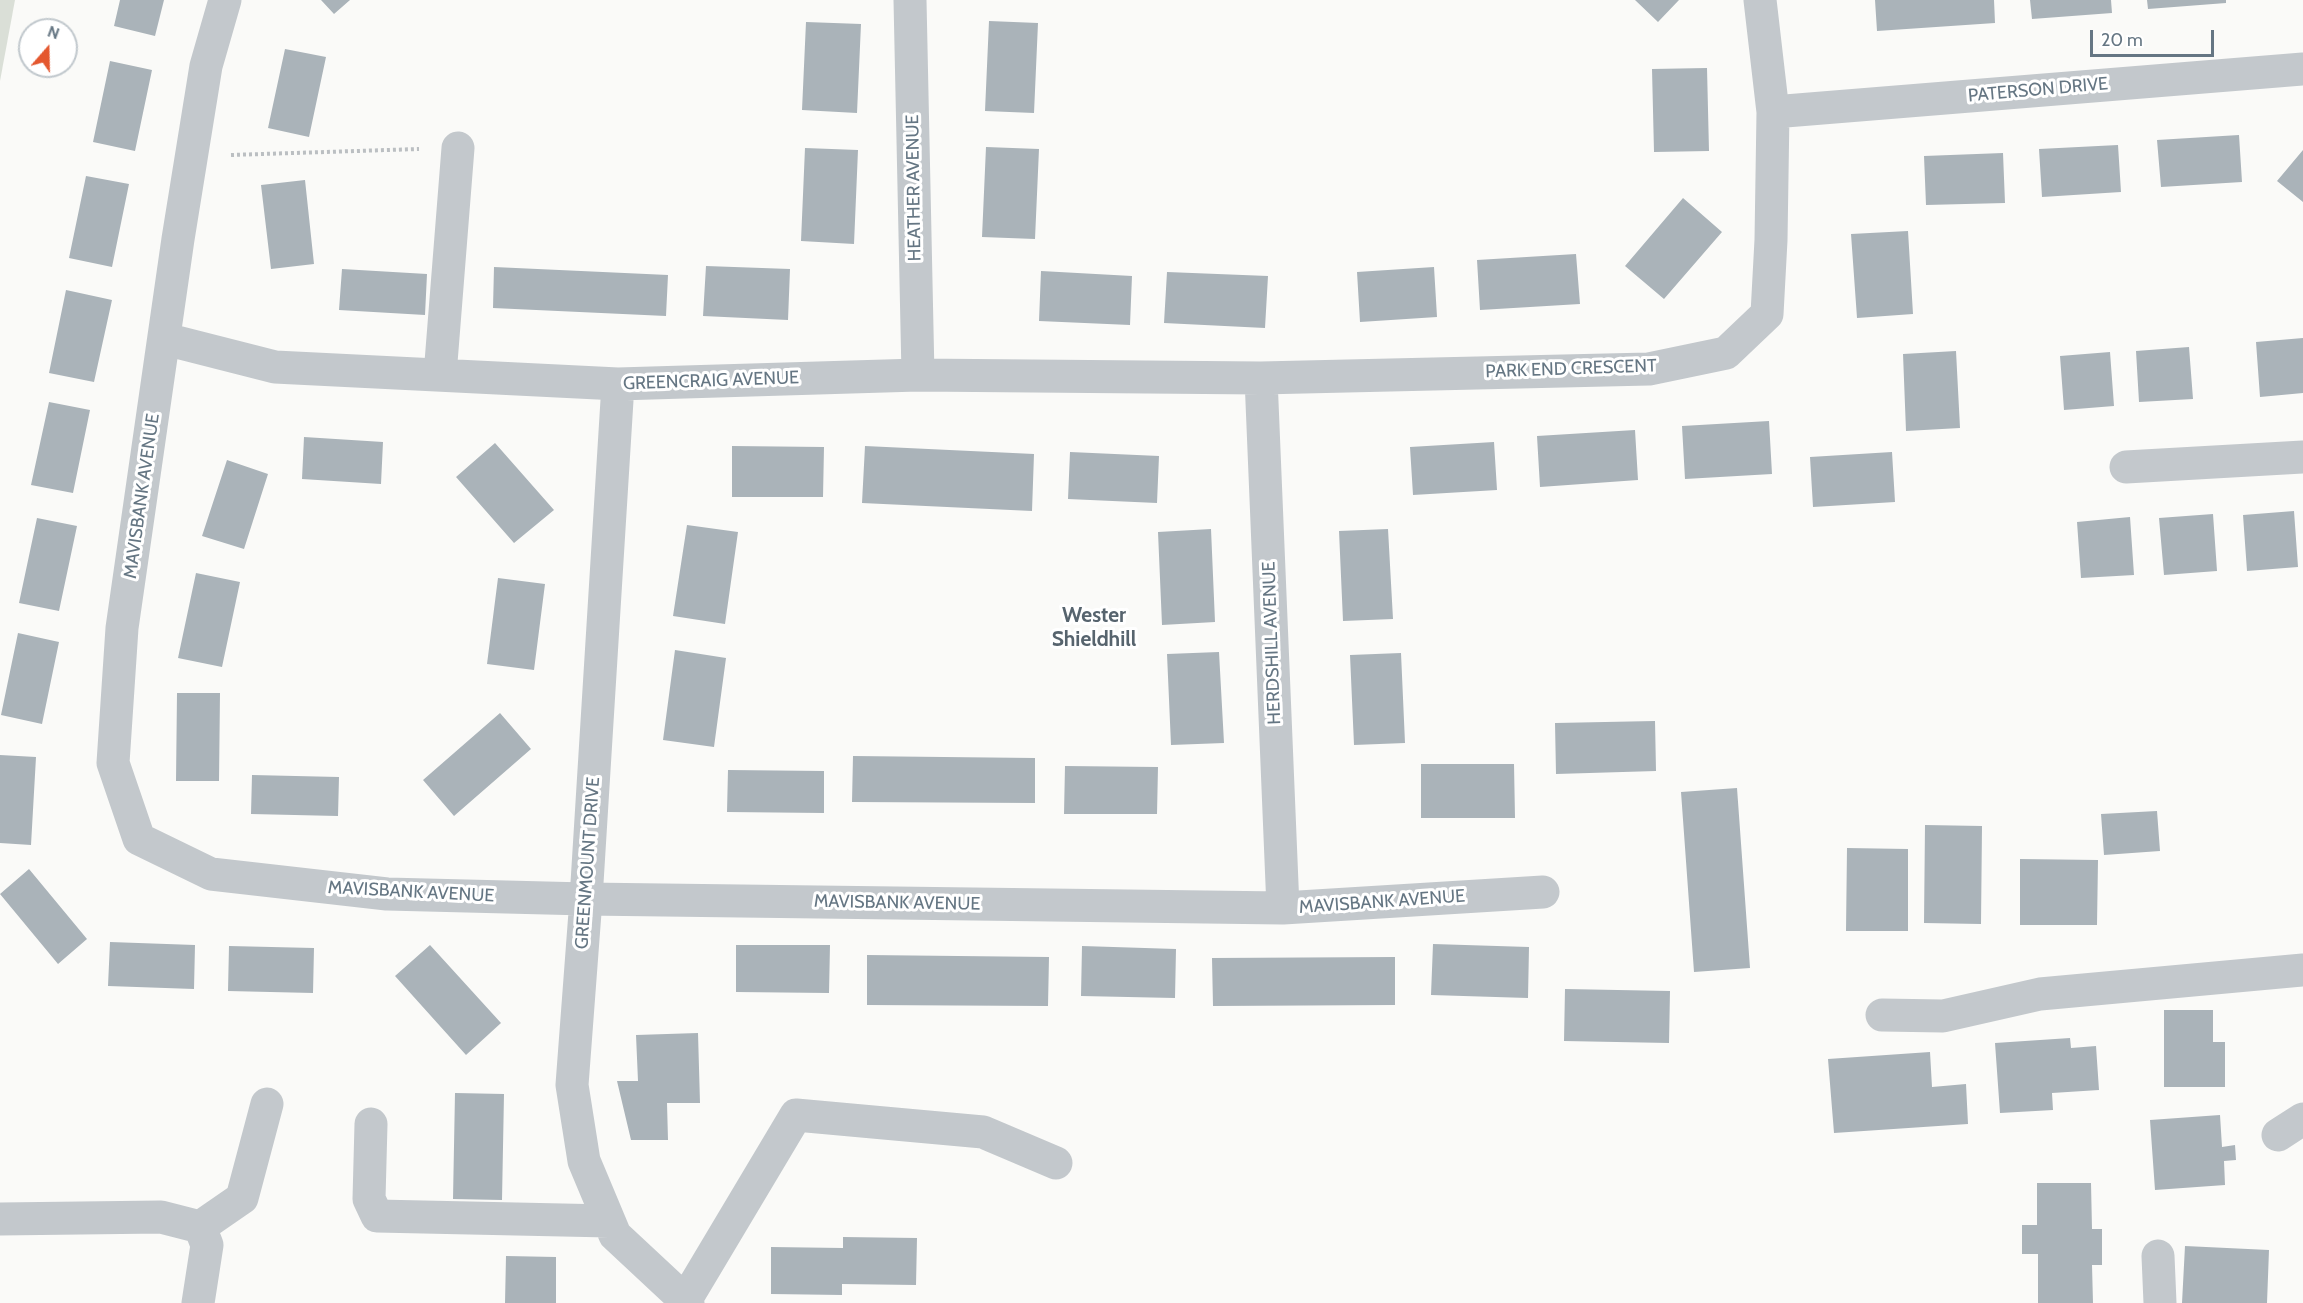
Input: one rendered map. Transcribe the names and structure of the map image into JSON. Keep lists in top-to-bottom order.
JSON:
{
  "streets": {
    "street": [
      "PATERSON DRIVE",
      "HEATHER AVENUE",
      "PARK END CRESCENT",
      "GREENCRAIG AVENUE",
      "MAVISBANK AVENUE",
      "HERDSHILL AVENUE",
      "GREENMOUNT DRIVE"
    ]
  },
  "crossings": [
    ["PATERSON DRIVE", "PARK END CRESCENT"],
    ["HEATHER AVENUE", "GREENCRAIG AVENUE"],
    ["PARK END CRESCENT", "GREENCRAIG AVENUE"],
    ["PARK END CRESCENT", "HERDSHILL AVENUE"],
    ["GREENCRAIG AVENUE", "MAVISBANK AVENUE"],
    ["GREENCRAIG AVENUE", "HERDSHILL AVENUE"],
    ["GREENCRAIG AVENUE", "GREENMOUNT DRIVE"],
    ["MAVISBANK AVENUE", "HERDSHILL AVENUE"],
    ["MAVISBANK AVENUE", "GREENMOUNT DRIVE"]
  ],
  "districts": ["Wester Shieldhill"],
  "scale_bar": "20 m",
  "north": "top"
}
